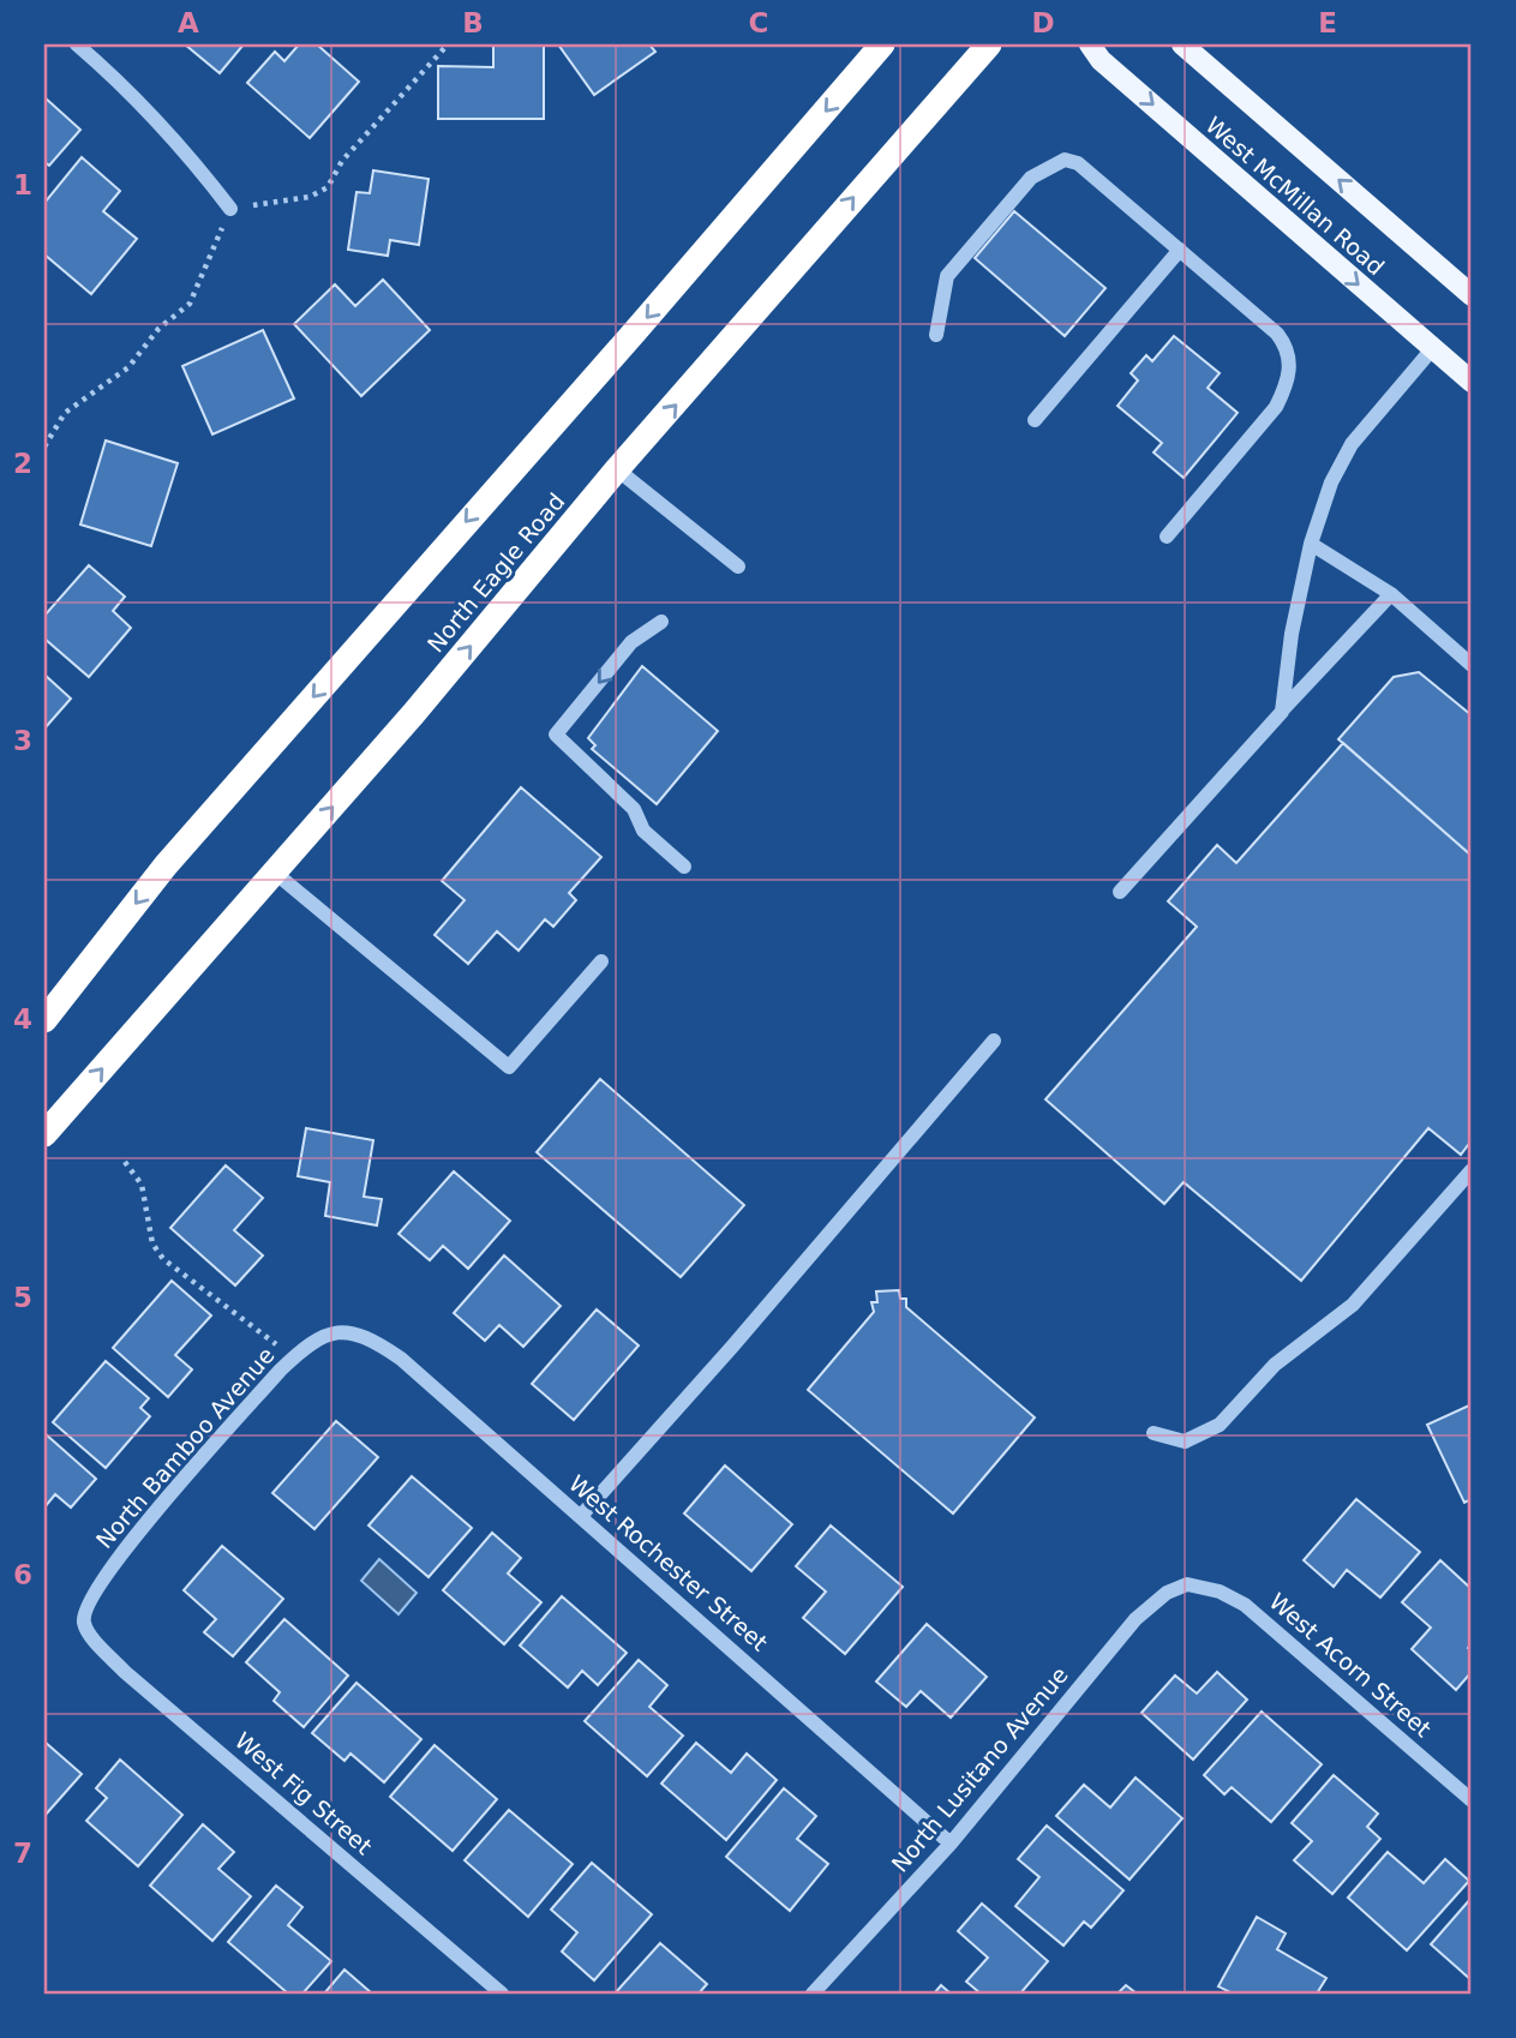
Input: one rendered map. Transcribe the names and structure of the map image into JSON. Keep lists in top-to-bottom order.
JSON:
{
  "streets": {
    "highway": ["North Eagle Road"],
    "main road": ["West McMillan Road"],
    "street": [
      "North Bamboo Avenue",
      "West Rochester Street",
      "West Acorn Street",
      "North Lusitano Avenue",
      "West Fig Street"
    ]
  },
  "crossings": [
    ["North Bamboo Avenue", "West Rochester Street"],
    ["North Bamboo Avenue", "West Fig Street"],
    ["West Rochester Street", "North Lusitano Avenue"],
    ["West Acorn Street", "North Lusitano Avenue"]
  ],
  "grid": {
    "columns": [
      "A",
      "B",
      "C",
      "D",
      "E"
    ],
    "rows": [
      "1",
      "2",
      "3",
      "4",
      "5",
      "6",
      "7"
    ]
  }
}
